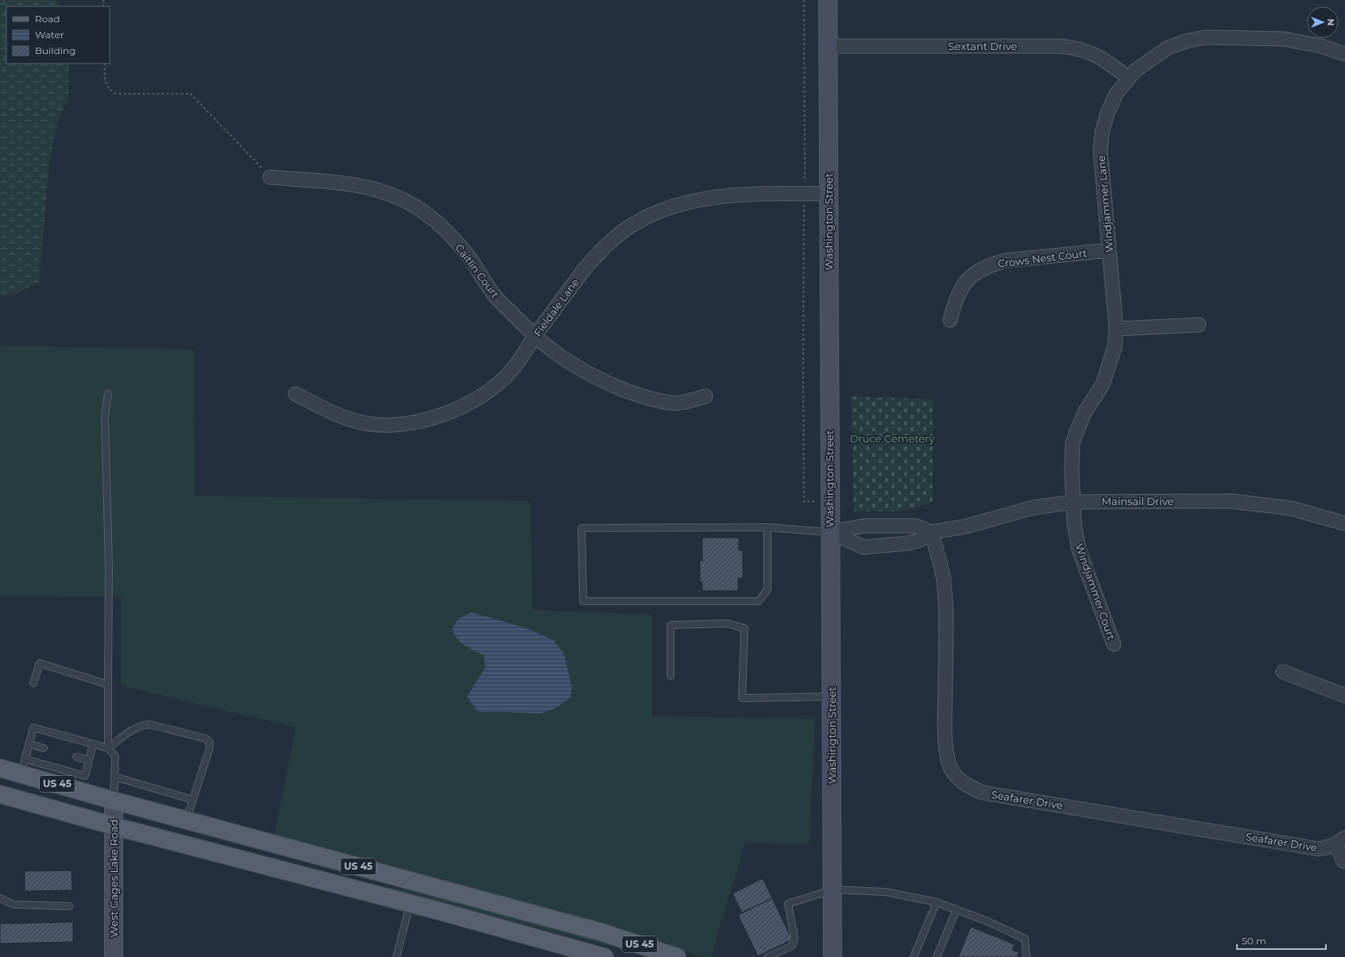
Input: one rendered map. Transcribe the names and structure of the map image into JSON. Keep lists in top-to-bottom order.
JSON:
{
  "streets": {
    "main road": ["Washington Street", "US 45", "West Gages Lake Road"],
    "street": [
      "Sextant Drive",
      "Windjammer Lane",
      "Crows Nest Court",
      "Caitlin Court",
      "Fieldale Lane",
      "Mainsail Drive",
      "Windjammer Court",
      "Seafarer Drive"
    ]
  },
  "crossings": [
    ["Sextant Drive", "Windjammer Lane"],
    ["Sextant Drive", "Washington Street"],
    ["Windjammer Lane", "Crows Nest Court"],
    ["Windjammer Lane", "Mainsail Drive"],
    ["Windjammer Lane", "Windjammer Court"],
    ["Washington Street", "Fieldale Lane"],
    ["Washington Street", "Mainsail Drive"],
    ["Caitlin Court", "Fieldale Lane"],
    ["Mainsail Drive", "Seafarer Drive"],
    ["US 45", "West Gages Lake Road"]
  ],
  "parks": ["Druce Cemetery"],
  "legend": ["Road", "Water", "Building"],
  "scale_bar": "50 m",
  "north": "right"
}
